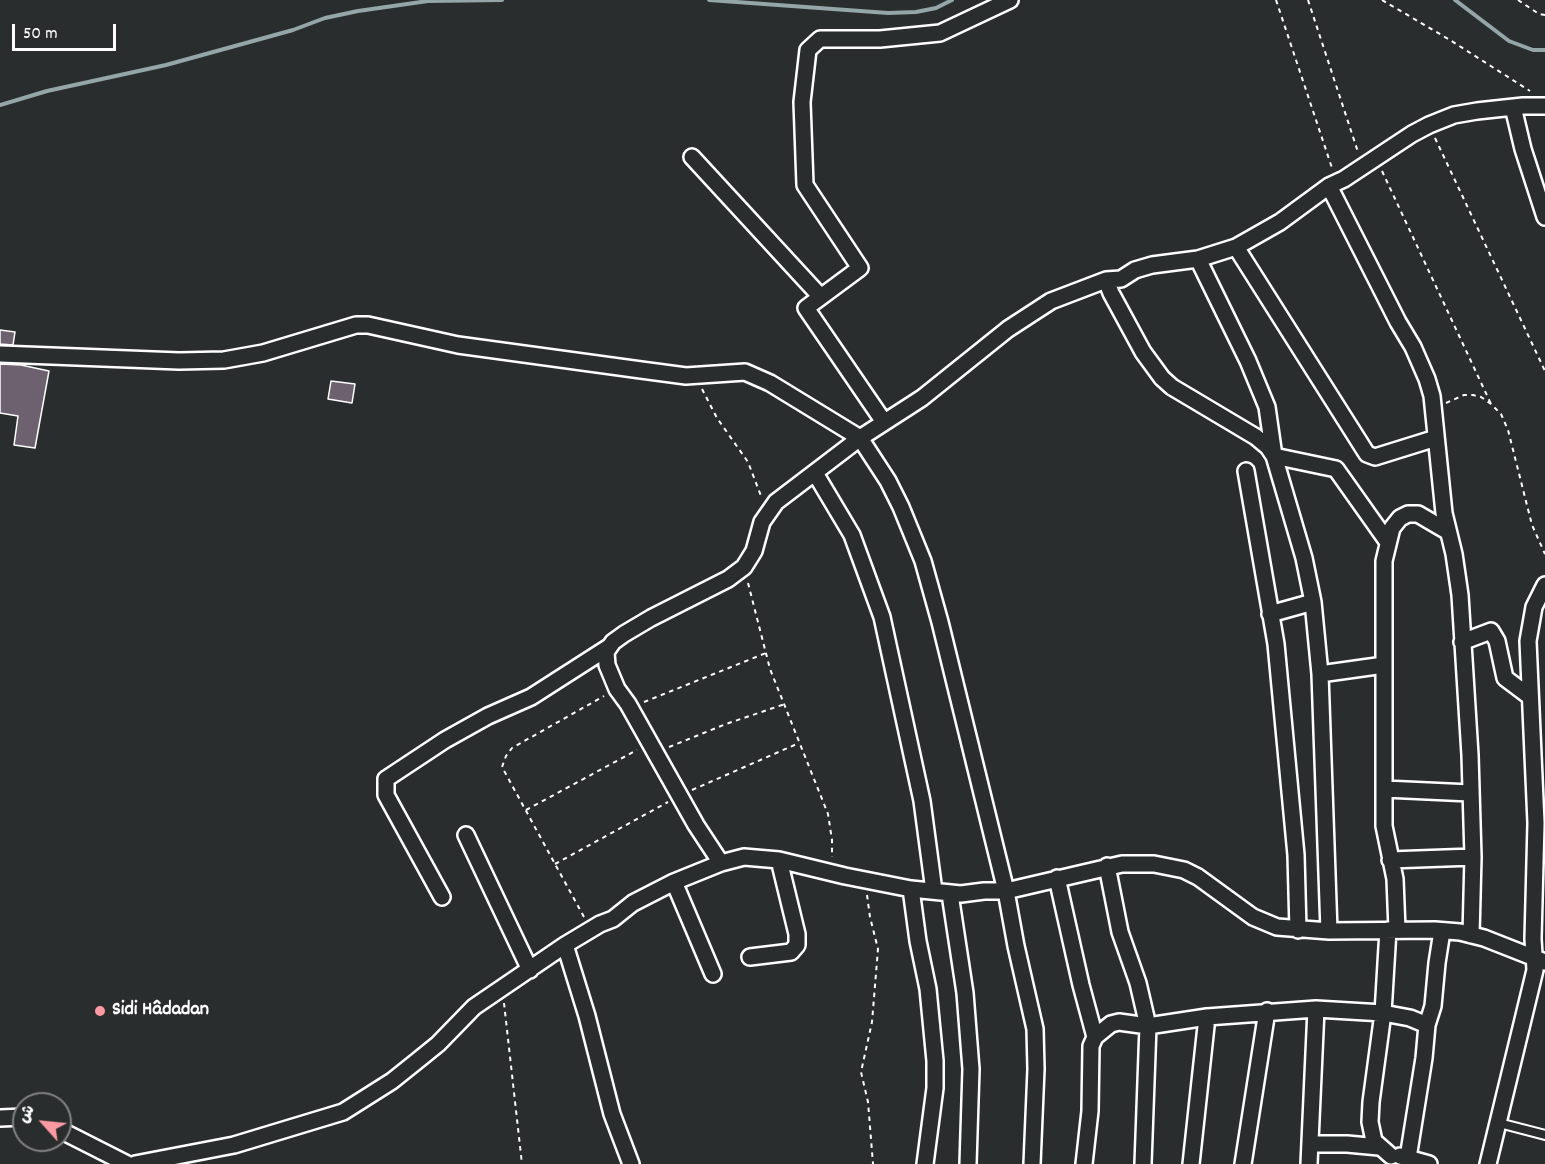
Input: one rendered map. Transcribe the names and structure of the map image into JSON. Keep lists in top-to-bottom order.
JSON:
{
  "places": ["Sidi Hâdadan"],
  "scale_bar": "50 m",
  "north": "top left"
}
